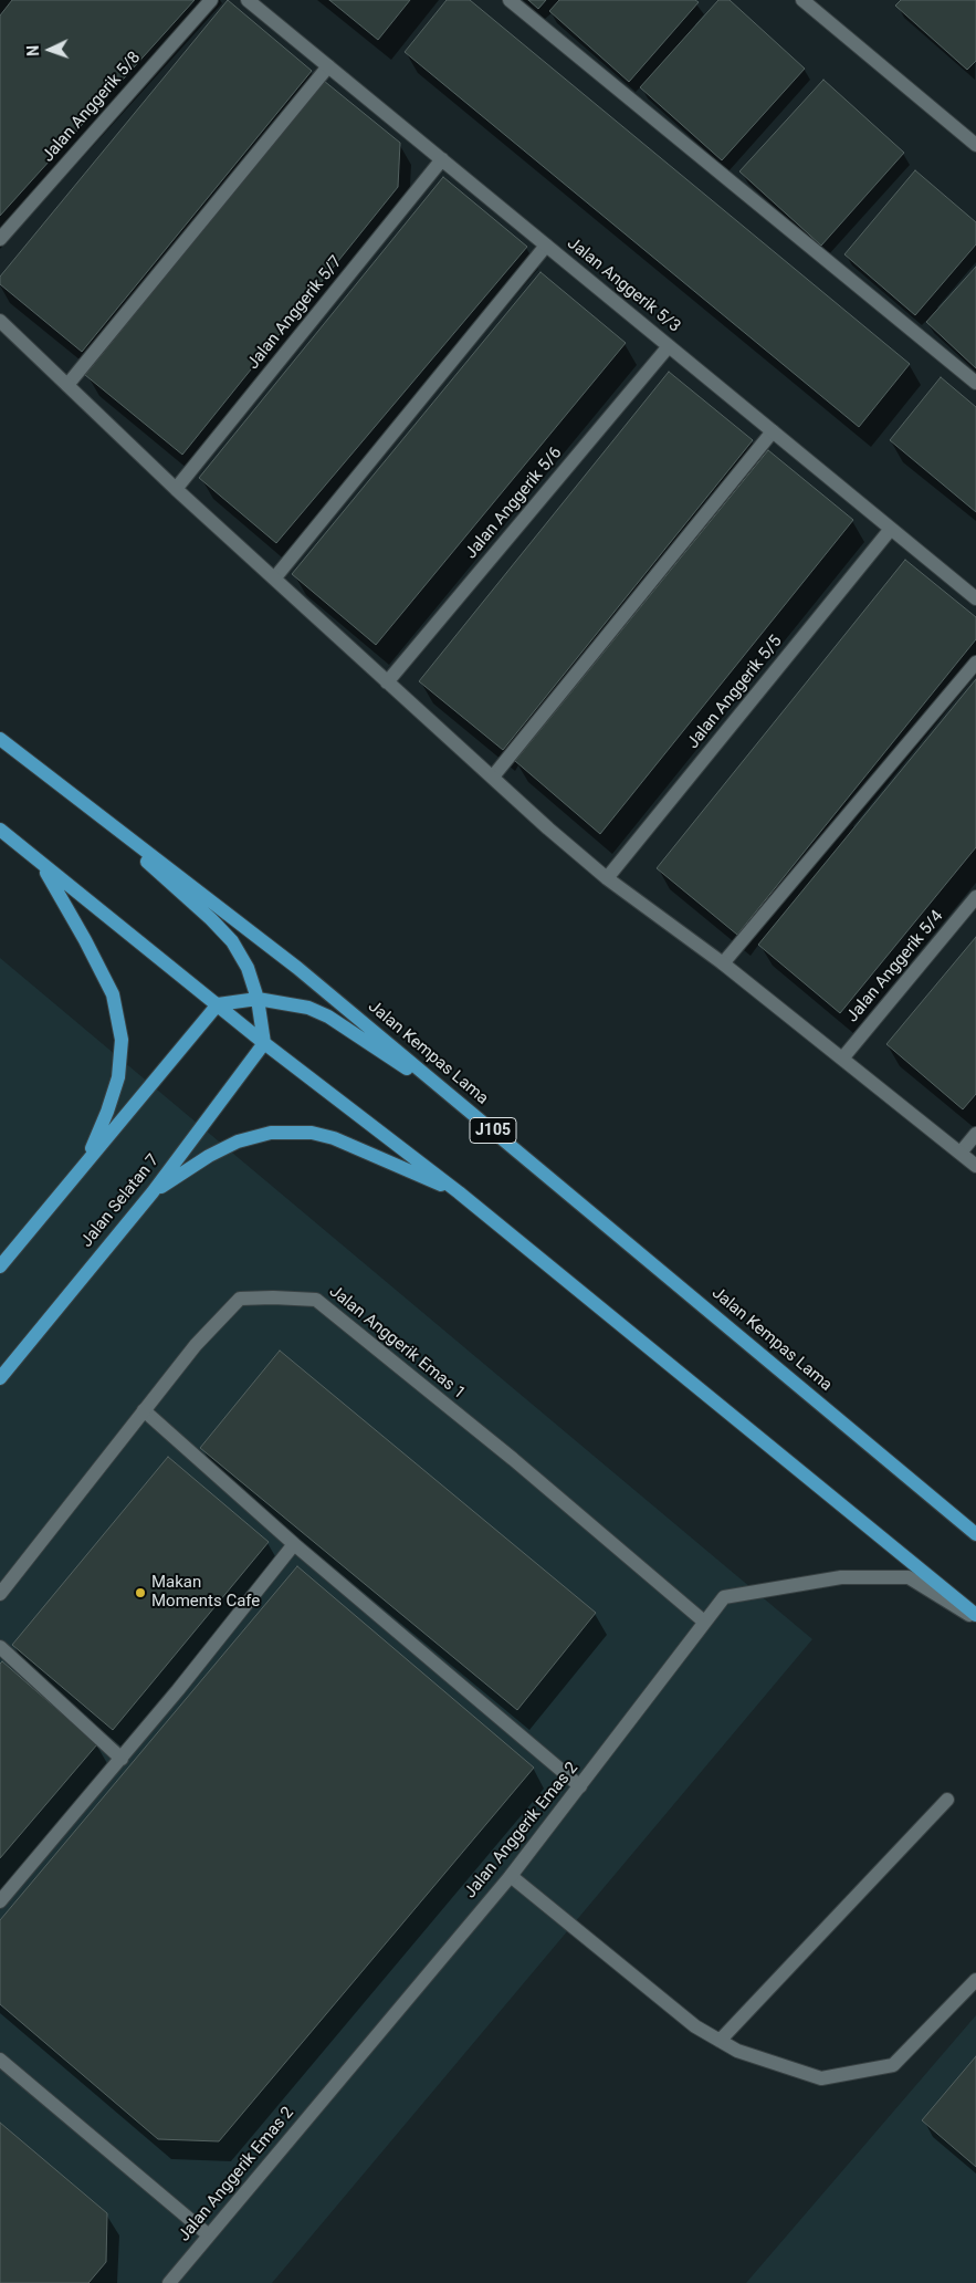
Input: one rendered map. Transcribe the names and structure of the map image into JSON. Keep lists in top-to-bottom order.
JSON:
{
  "streets": {
    "main road": ["Jalan Kempas Lama", "J105", "Jalan Selatan 7"],
    "street": [
      "Jalan Anggerik 5/8",
      "Jalan Anggerik 5/3",
      "Jalan Anggerik 5/7",
      "Jalan Anggerik 5/6",
      "Jalan Anggerik 5/5",
      "Jalan Anggerik 5/4",
      "Jalan Anggerik Emas 1",
      "Jalan Anggerik Emas 2"
    ]
  },
  "crossings": [
    ["Jalan Anggerik 5/3", "Jalan Anggerik 5/7"],
    ["Jalan Anggerik 5/3", "Jalan Anggerik 5/6"],
    ["Jalan Anggerik 5/3", "Jalan Anggerik 5/5"],
    ["Jalan Anggerik Emas 1", "Jalan Anggerik Emas 2"]
  ],
  "places": ["Makan Moments Cafe"],
  "north": "left"
}
